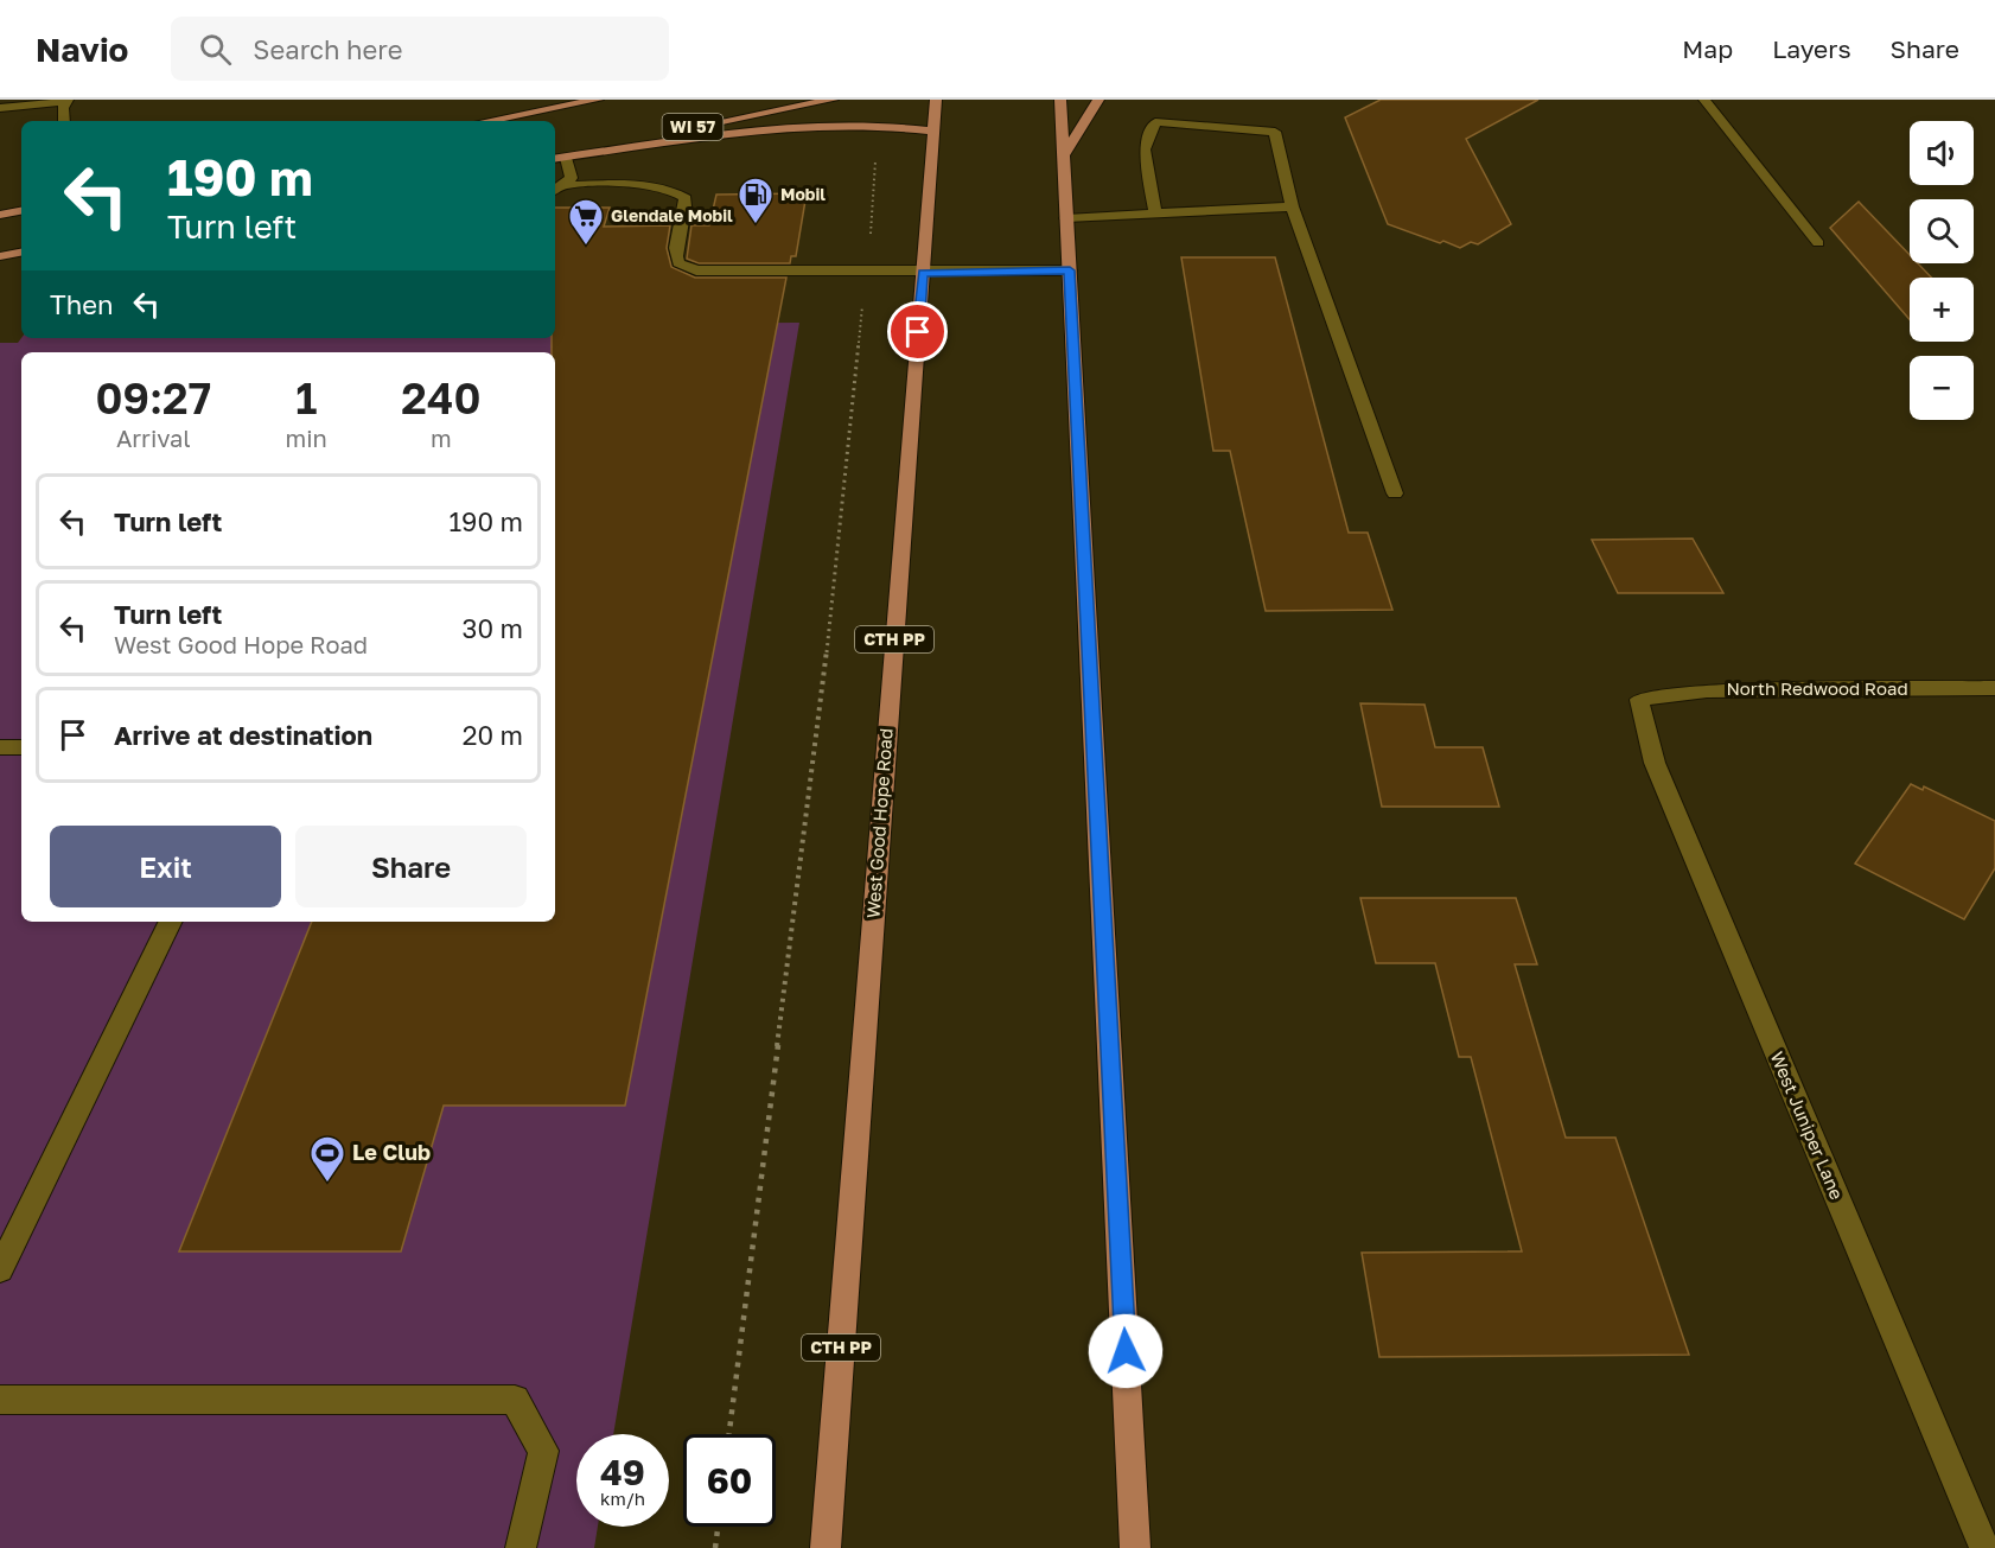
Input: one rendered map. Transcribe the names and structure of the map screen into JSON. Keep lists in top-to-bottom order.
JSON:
{
  "streets": {
    "main road": ["WI 57", "CTH PP", "West Good Hope Road"],
    "street": ["North Redwood Road", "West Juniper Lane"]
  },
  "crossings": [
    ["North Redwood Road", "West Juniper Lane"]
  ],
  "places": {
    "fuel station": ["Mobil"],
    "supermarket": ["Glendale Mobil"],
    "sports": ["Le Club"]
  },
  "page": {
    "header": "Navio",
    "search": "Search here",
    "nav": ["Map", "Layers", "Share"],
    "map_buttons": ["+", "−"],
    "turn": ["190 m", "Turn left"],
    "then": "Then",
    "eta": [
      "09:27",
      "Arrival",
      "1",
      "min",
      "240",
      "m"
    ],
    "list": [
      {
        "name": "Turn left",
        "value": "190 m"
      },
      {
        "name": "Turn left",
        "note": "West Good Hope Road",
        "value": "30 m"
      },
      {
        "name": "Arrive at destination",
        "value": "20 m"
      }
    ],
    "buttons": ["Exit", "Share"],
    "speed": "49 km/h",
    "limit": "60"
  }
}
